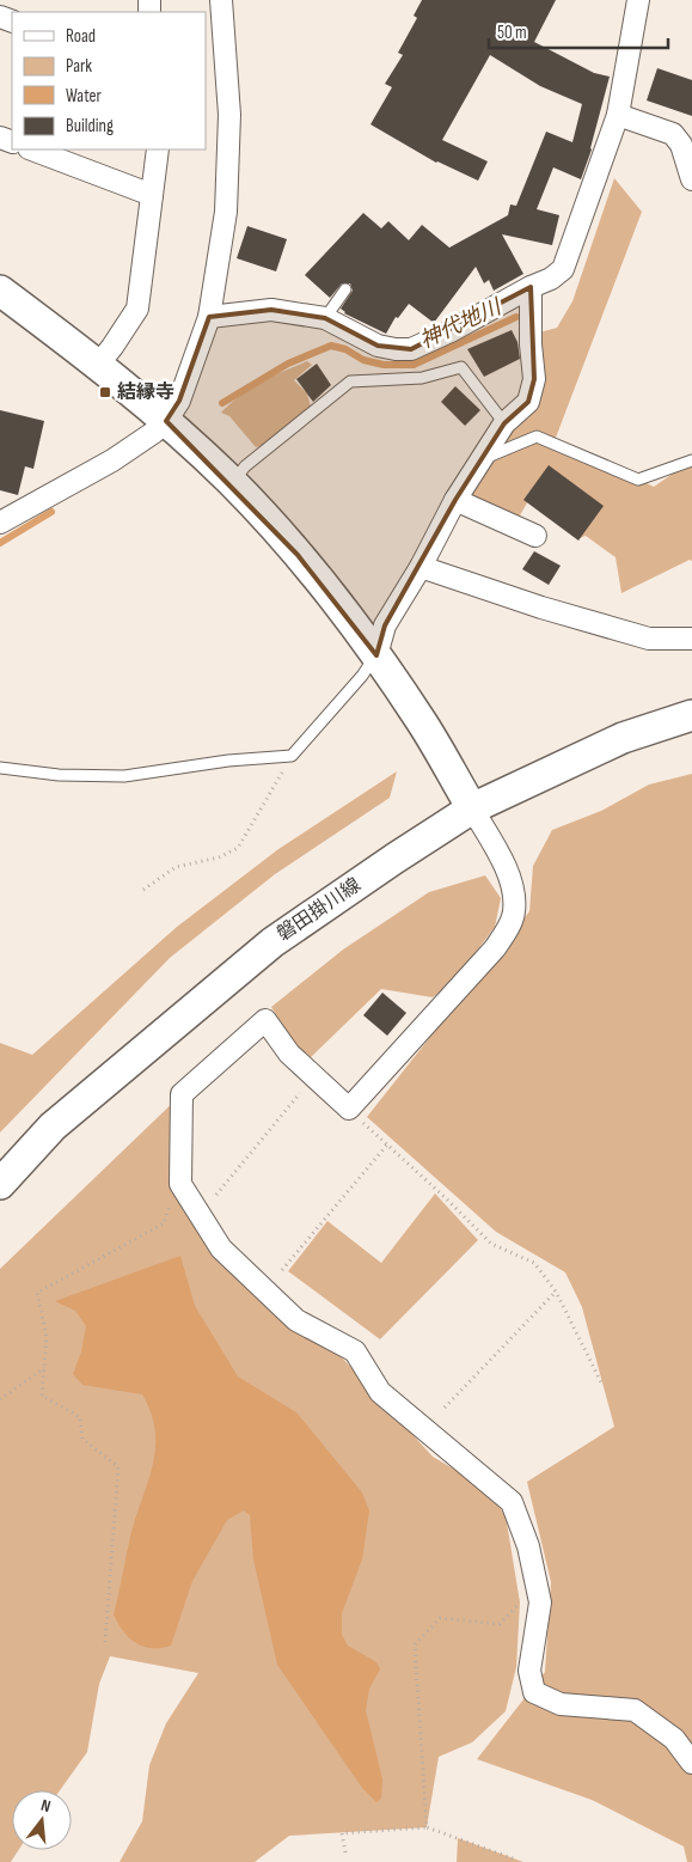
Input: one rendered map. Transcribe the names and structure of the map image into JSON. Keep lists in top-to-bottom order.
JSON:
{
  "streets": {
    "main road": ["磐田掛川線"]
  },
  "water": ["神代地川"],
  "places": {
    "transit": ["結縁寺"]
  },
  "legend": [
    "Road",
    "Park",
    "Water",
    "Building"
  ],
  "scale_bar": "50 m",
  "north": "top"
}
